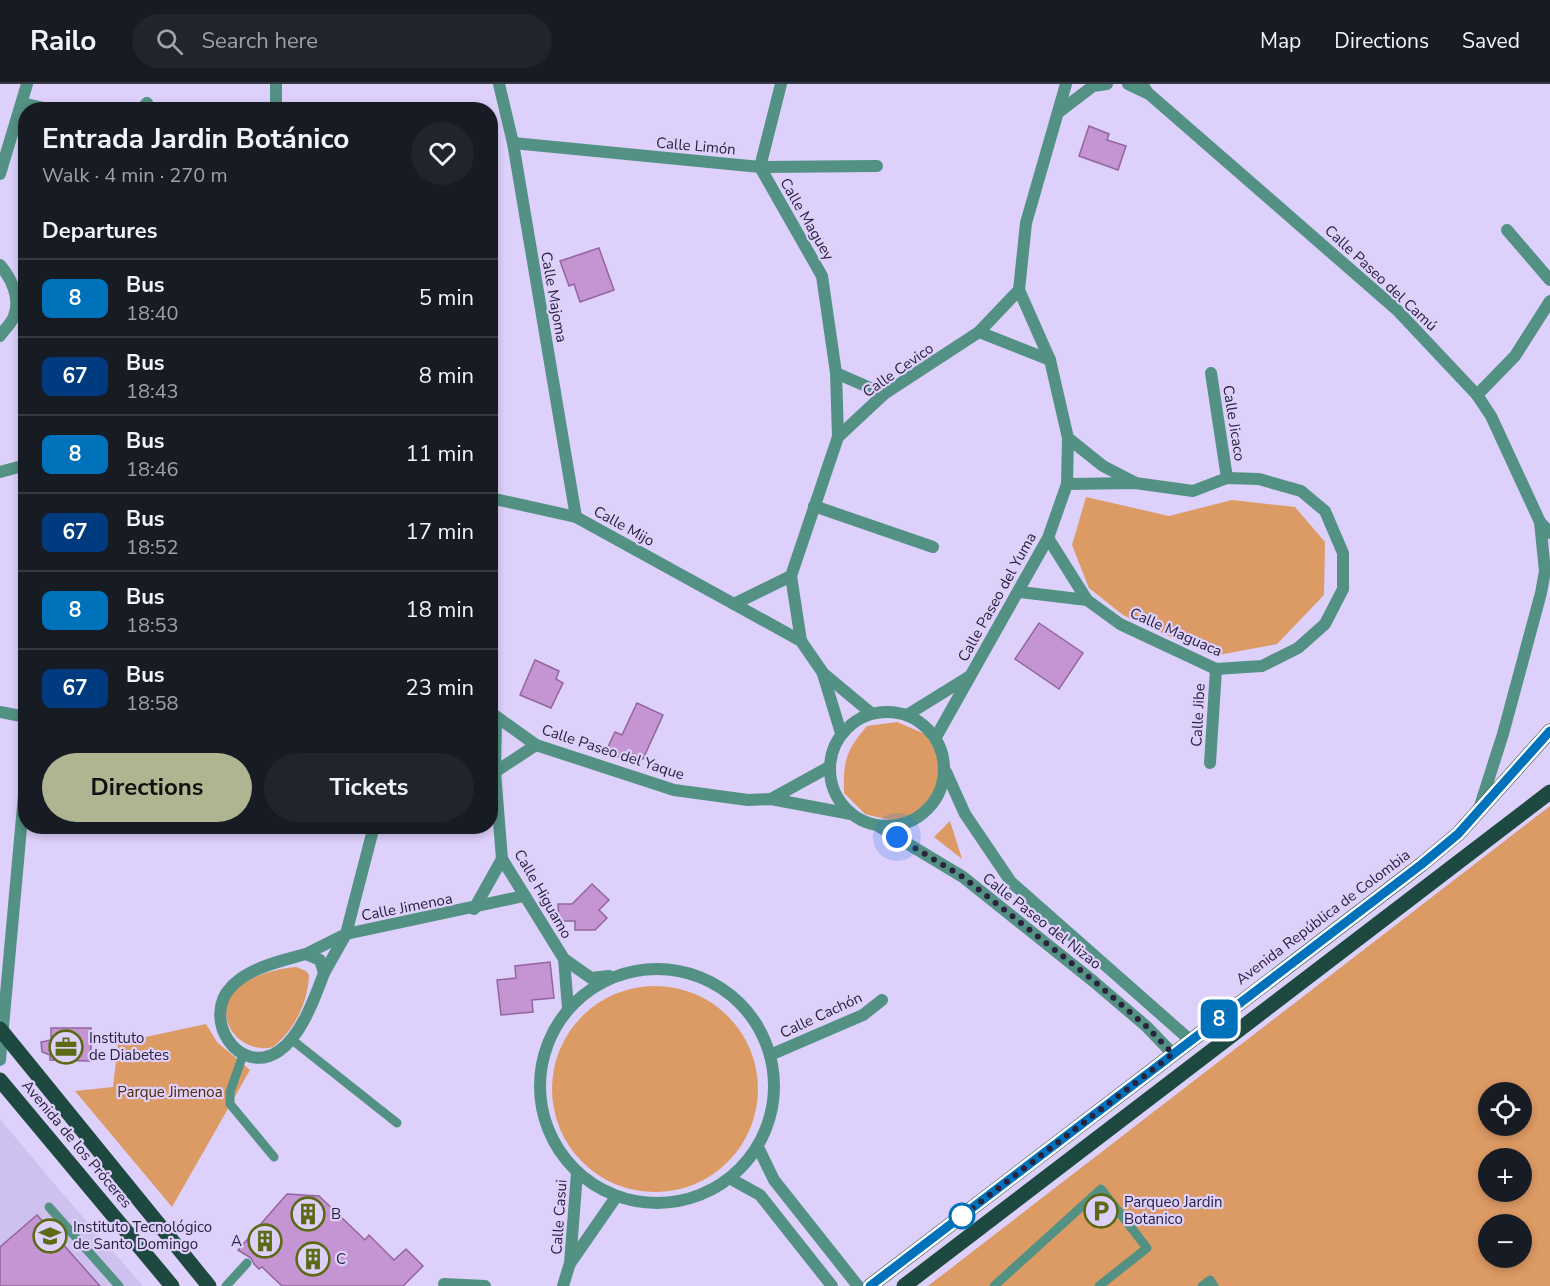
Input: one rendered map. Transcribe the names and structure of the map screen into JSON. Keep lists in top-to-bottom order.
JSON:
{
  "streets": {
    "main road": ["Avenida República de Colombia", "Avenida de los Próceres"],
    "street": [
      "Calle Limón",
      "Calle Maguey",
      "Calle Paseo del Camú",
      "Calle Majoma",
      "Calle Cevico",
      "Calle Jicaco",
      "Calle Mijo",
      "Calle Paseo del Yuma",
      "Calle Maguaca",
      "Calle Jibe",
      "Calle Paseo del Yaque",
      "Calle Higuamo",
      "Calle Jimenoa",
      "Calle Paseo del Nizao",
      "Calle Cachón",
      "Calle Casui"
    ]
  },
  "crossings": [
    ["Calle Limón", "Calle Maguey"],
    ["Calle Limón", "Calle Majoma"],
    ["Calle Maguey", "Calle Cevico"],
    ["Calle Maguey", "Calle Mijo"],
    ["Calle Maguey", "Calle Paseo del Yuma"],
    ["Calle Maguey", "Calle Paseo del Yaque"],
    ["Calle Maguey", "Calle Paseo del Nizao"],
    ["Calle Majoma", "Calle Mijo"],
    ["Calle Cevico", "Calle Paseo del Yuma"],
    ["Calle Jicaco", "Calle Maguaca"],
    ["Calle Paseo del Yuma", "Calle Maguaca"],
    ["Calle Paseo del Yuma", "Calle Paseo del Yaque"],
    ["Calle Paseo del Yuma", "Calle Paseo del Nizao"],
    ["Calle Maguaca", "Calle Jibe"],
    ["Calle Paseo del Yaque", "Calle Paseo del Nizao"],
    ["Calle Higuamo", "Calle Jimenoa"],
    ["Avenida República de Colombia", "Calle Paseo del Nizao"]
  ],
  "parks": ["Parque Jimenoa"],
  "places": {
    "office": ["Instituto de Diabetes"],
    "parking": ["Parqueo Jardin Botanico"],
    "building": ["B", "A", "C"],
    "school or university": ["Instituto Tecnológico de Santo Domingo"]
  },
  "lines": ["bus line 8"],
  "page": {
    "header": "Railo",
    "search": "Search here",
    "nav": ["Map", "Directions", "Saved"],
    "on_map": "8",
    "heading": [
      ["Entrada Jardin Botánico", "Walk · 4 min · 270 m"],
      "Departures"
    ],
    "list": [
      {
        "mark": "8",
        "name": "Bus",
        "note": "18:40",
        "value": "5 min"
      },
      {
        "mark": "67",
        "name": "Bus",
        "note": "18:43",
        "value": "8 min"
      },
      {
        "mark": "8",
        "name": "Bus",
        "note": "18:46",
        "value": "11 min"
      },
      {
        "mark": "67",
        "name": "Bus",
        "note": "18:52",
        "value": "17 min"
      },
      {
        "mark": "8",
        "name": "Bus",
        "note": "18:53",
        "value": "18 min"
      },
      {
        "mark": "67",
        "name": "Bus",
        "note": "18:58",
        "value": "23 min"
      }
    ],
    "buttons": ["Directions", "Tickets"],
    "map_buttons": ["+", "−"]
  }
}
